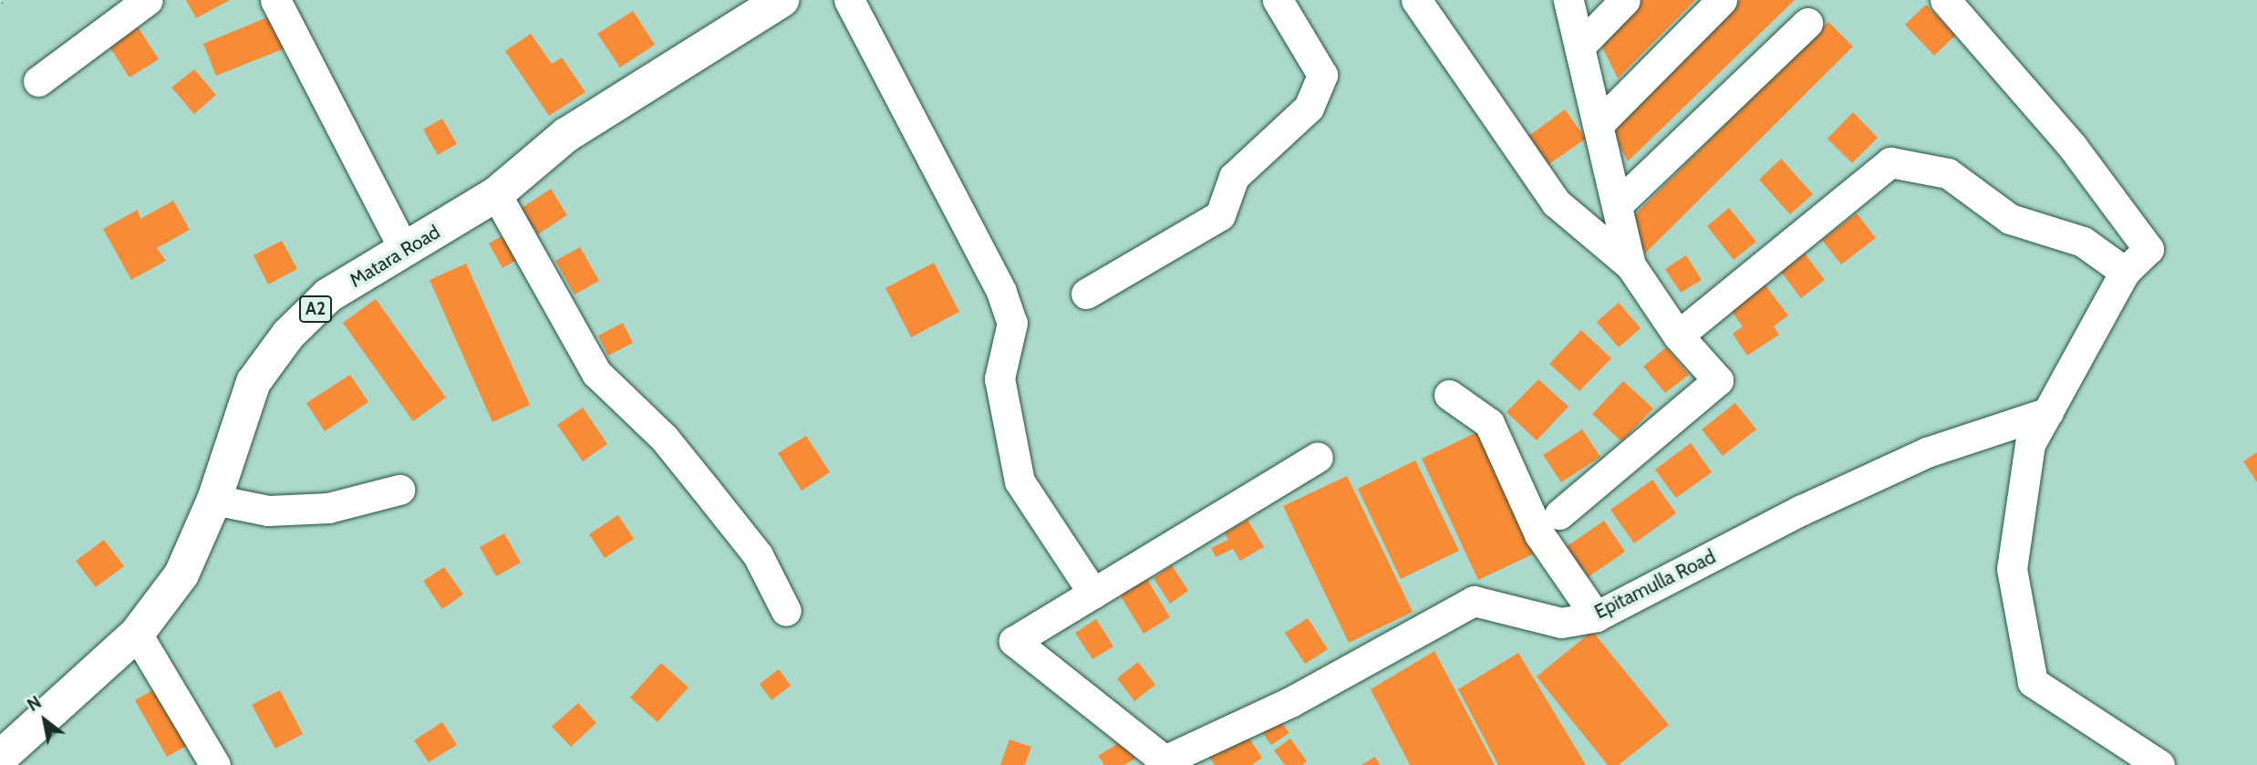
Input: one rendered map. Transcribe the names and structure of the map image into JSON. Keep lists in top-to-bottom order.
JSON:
{
  "streets": {
    "highway": ["Matara Road", "A2"],
    "street": ["Epitamulla Road"]
  },
  "north": "top left"
}
